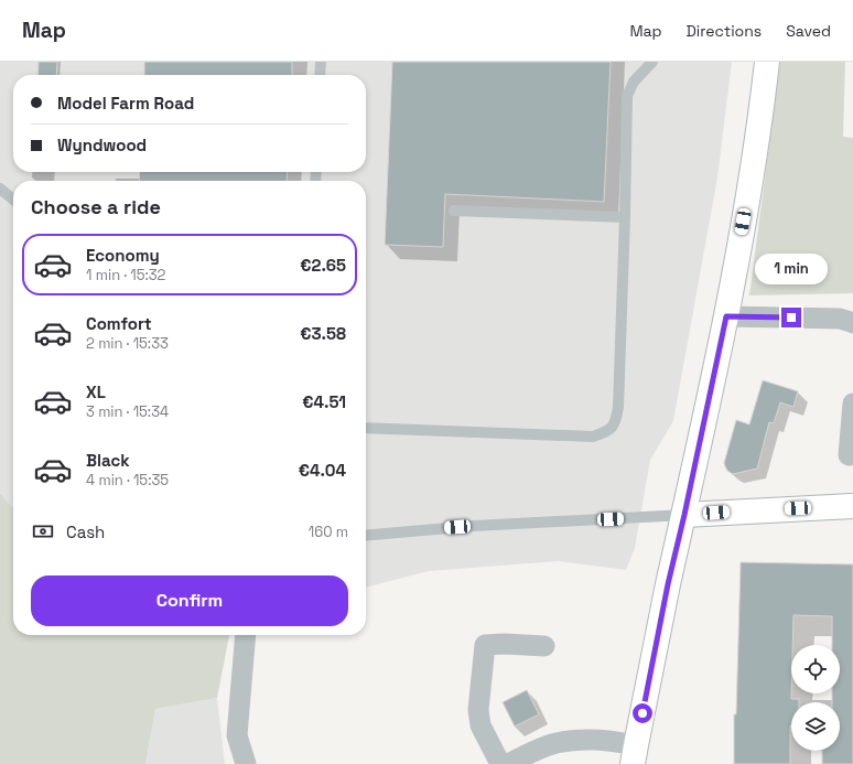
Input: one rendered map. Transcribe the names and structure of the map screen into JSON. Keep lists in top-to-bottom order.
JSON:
{
  "page": {
    "header": "Map",
    "nav": ["Map", "Directions", "Saved"],
    "banner": ["Model Farm Road", "Wyndwood"],
    "heading": "Choose a ride",
    "list": [
      {
        "name": "Economy",
        "note": "1 min · 15:32",
        "value": "€2.65"
      },
      {
        "name": "Comfort",
        "note": "2 min · 15:33",
        "value": "€3.58"
      },
      {
        "name": "XL",
        "note": "3 min · 15:34",
        "value": "€4.51"
      },
      {
        "name": "Black",
        "note": "4 min · 15:35",
        "value": "€4.04"
      }
    ],
    "bubble": "1 min",
    "pay": ["Cash", "160 m"],
    "buttons": "Confirm"
  }
}
